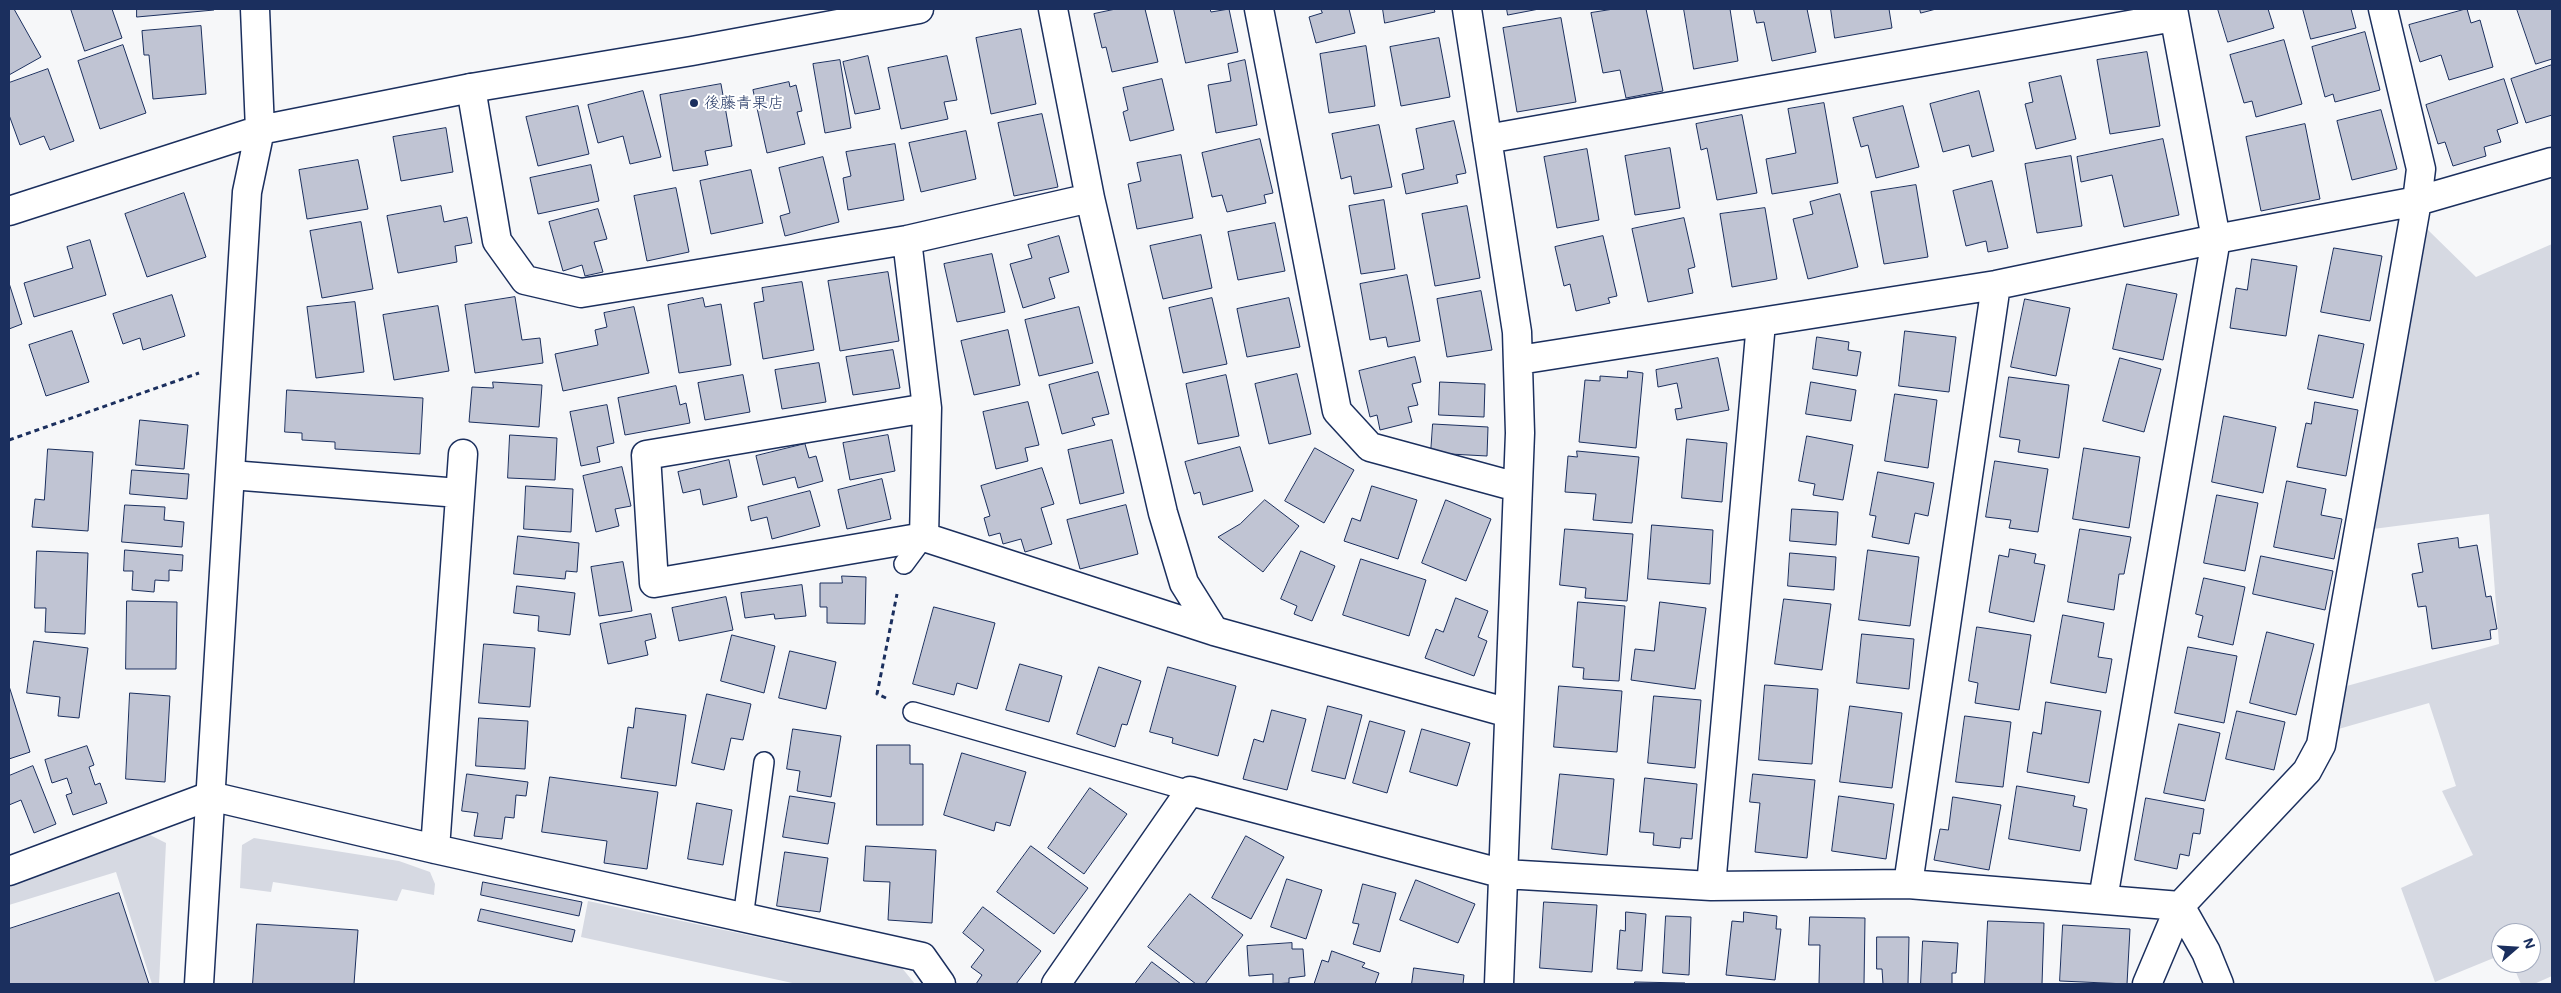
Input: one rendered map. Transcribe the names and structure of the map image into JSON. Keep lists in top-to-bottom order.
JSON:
{
  "places": ["後藤青果店"],
  "north": "right"
}
